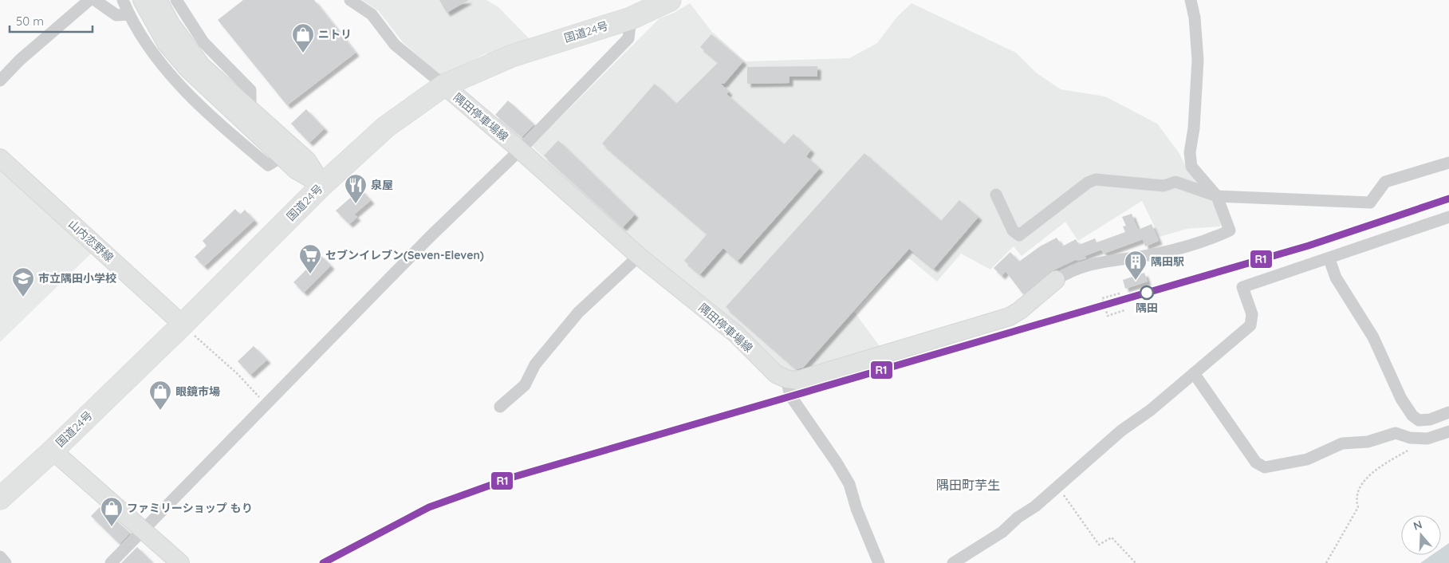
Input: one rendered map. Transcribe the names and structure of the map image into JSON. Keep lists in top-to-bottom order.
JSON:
{
  "streets": {
    "highway": ["国道24号"],
    "main road": ["隅田停車場線", "山内恋野線"]
  },
  "crossings": [
    ["国道24号", "隅田停車場線"],
    ["国道24号", "山内恋野線"]
  ],
  "districts": ["隅田町芋生"],
  "places": {
    "shop": ["ニトリ", "眼鏡市場", "ファミリーショップ もり"],
    "restaurant": ["泉屋"],
    "supermarket": ["セブンイレブン(Seven-Eleven)"],
    "building": ["隅田駅"],
    "other": ["隅田"],
    "school or university": ["市立隅田小学校"]
  },
  "lines": ["transit line R1"],
  "scale_bar": "50 m",
  "north": "top"
}
